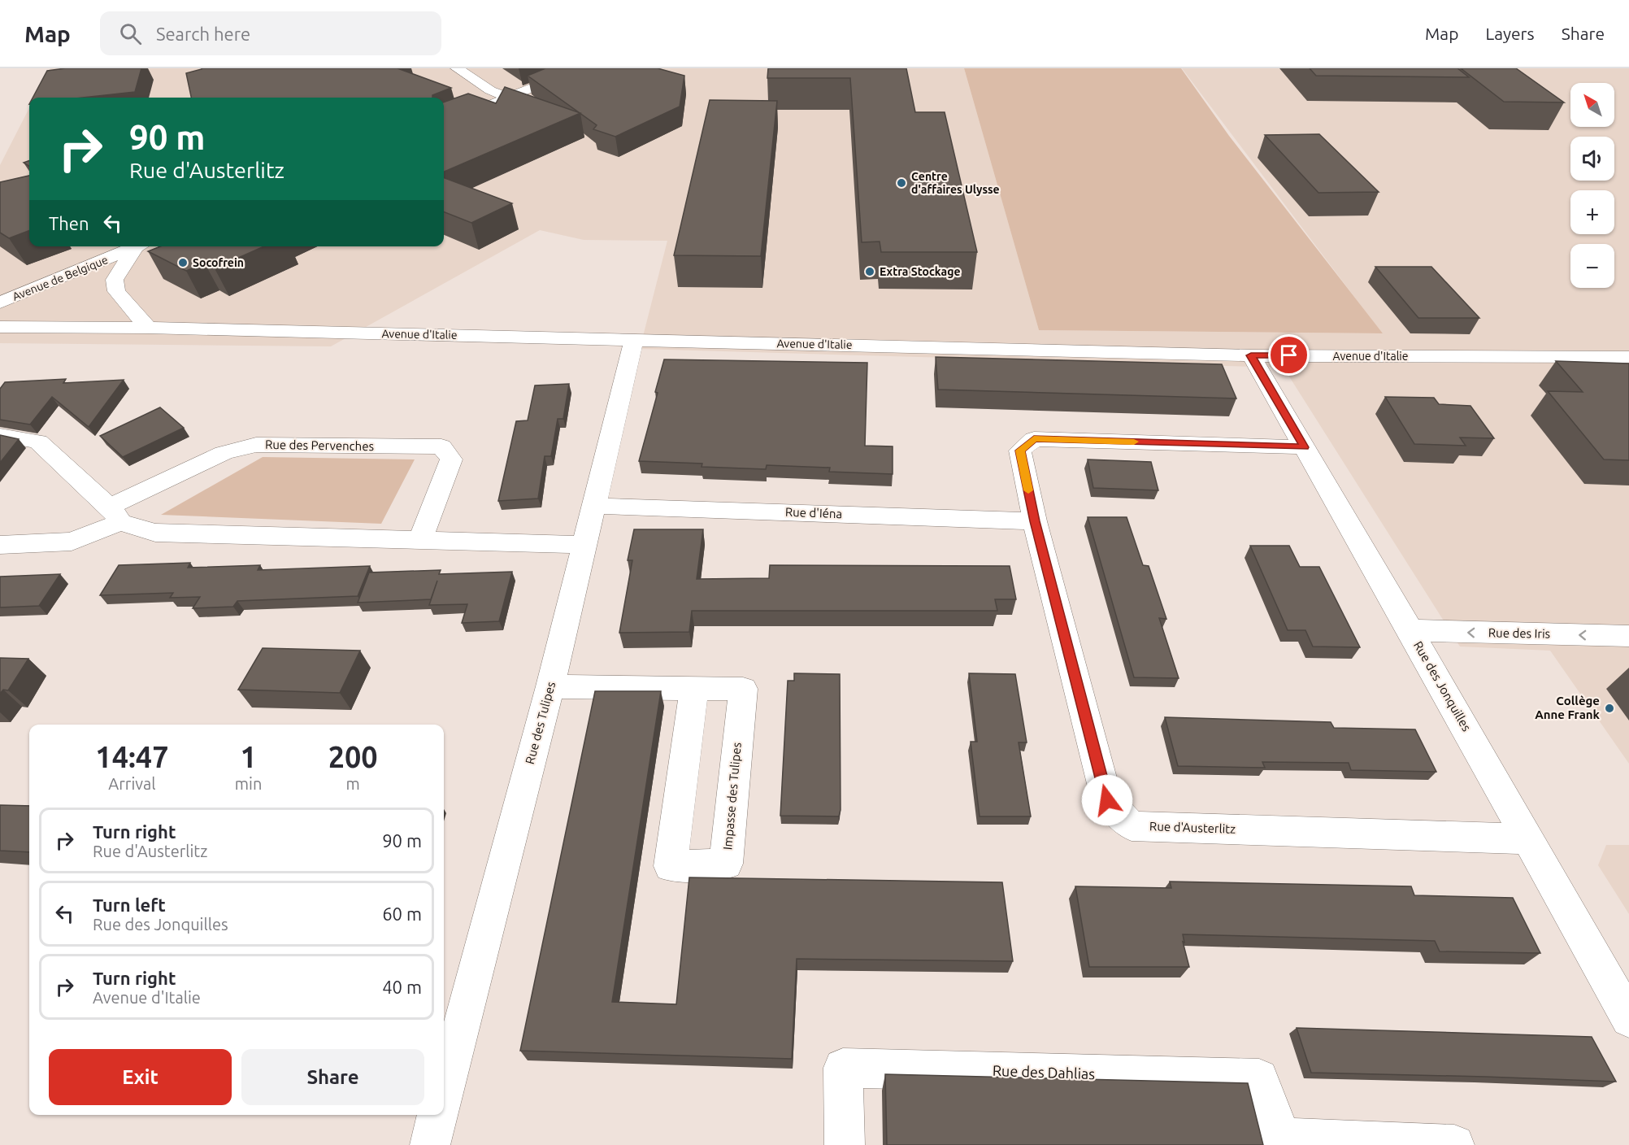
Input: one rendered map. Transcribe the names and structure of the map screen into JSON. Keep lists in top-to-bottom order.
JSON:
{
  "streets": {
    "street": [
      "Avenue de Belgique",
      "Avenue d'Italie",
      "Rue des Pervenches",
      "Rue d'Iéna",
      "Rue des Iris",
      "Rue des Jonquilles",
      "Rue des Tulipes",
      "Impasse des Tulipes",
      "Rue d'Austerlitz",
      "Rue des Dahlias"
    ]
  },
  "crossings": [
    ["Avenue d'Italie", "Rue des Jonquilles"],
    ["Avenue d'Italie", "Rue des Tulipes"],
    ["Rue d'Iéna", "Rue des Tulipes"],
    ["Rue d'Iéna", "Rue d'Austerlitz"],
    ["Rue des Iris", "Rue des Jonquilles"],
    ["Rue des Jonquilles", "Rue d'Austerlitz"],
    ["Rue des Tulipes", "Impasse des Tulipes"]
  ],
  "one_way": ["Rue des Iris"],
  "places": [
    "Centre d'affaires Ulysse",
    "Socofrein",
    "Extra Stockage",
    "Collège Anne Frank"
  ],
  "north": "top left",
  "page": {
    "header": "Map",
    "search": "Search here",
    "nav": ["Map", "Layers", "Share"],
    "map_buttons": ["+", "−"],
    "turn": ["90 m", "Rue d'Austerlitz"],
    "then": "Then",
    "eta": [
      "14:47",
      "Arrival",
      "1",
      "min",
      "200",
      "m"
    ],
    "list": [
      {
        "name": "Turn right",
        "note": "Rue d'Austerlitz",
        "value": "90 m"
      },
      {
        "name": "Turn left",
        "note": "Rue des Jonquilles",
        "value": "60 m"
      },
      {
        "name": "Turn right",
        "note": "Avenue d'Italie",
        "value": "40 m"
      }
    ],
    "buttons": ["Exit", "Share"]
  }
}
